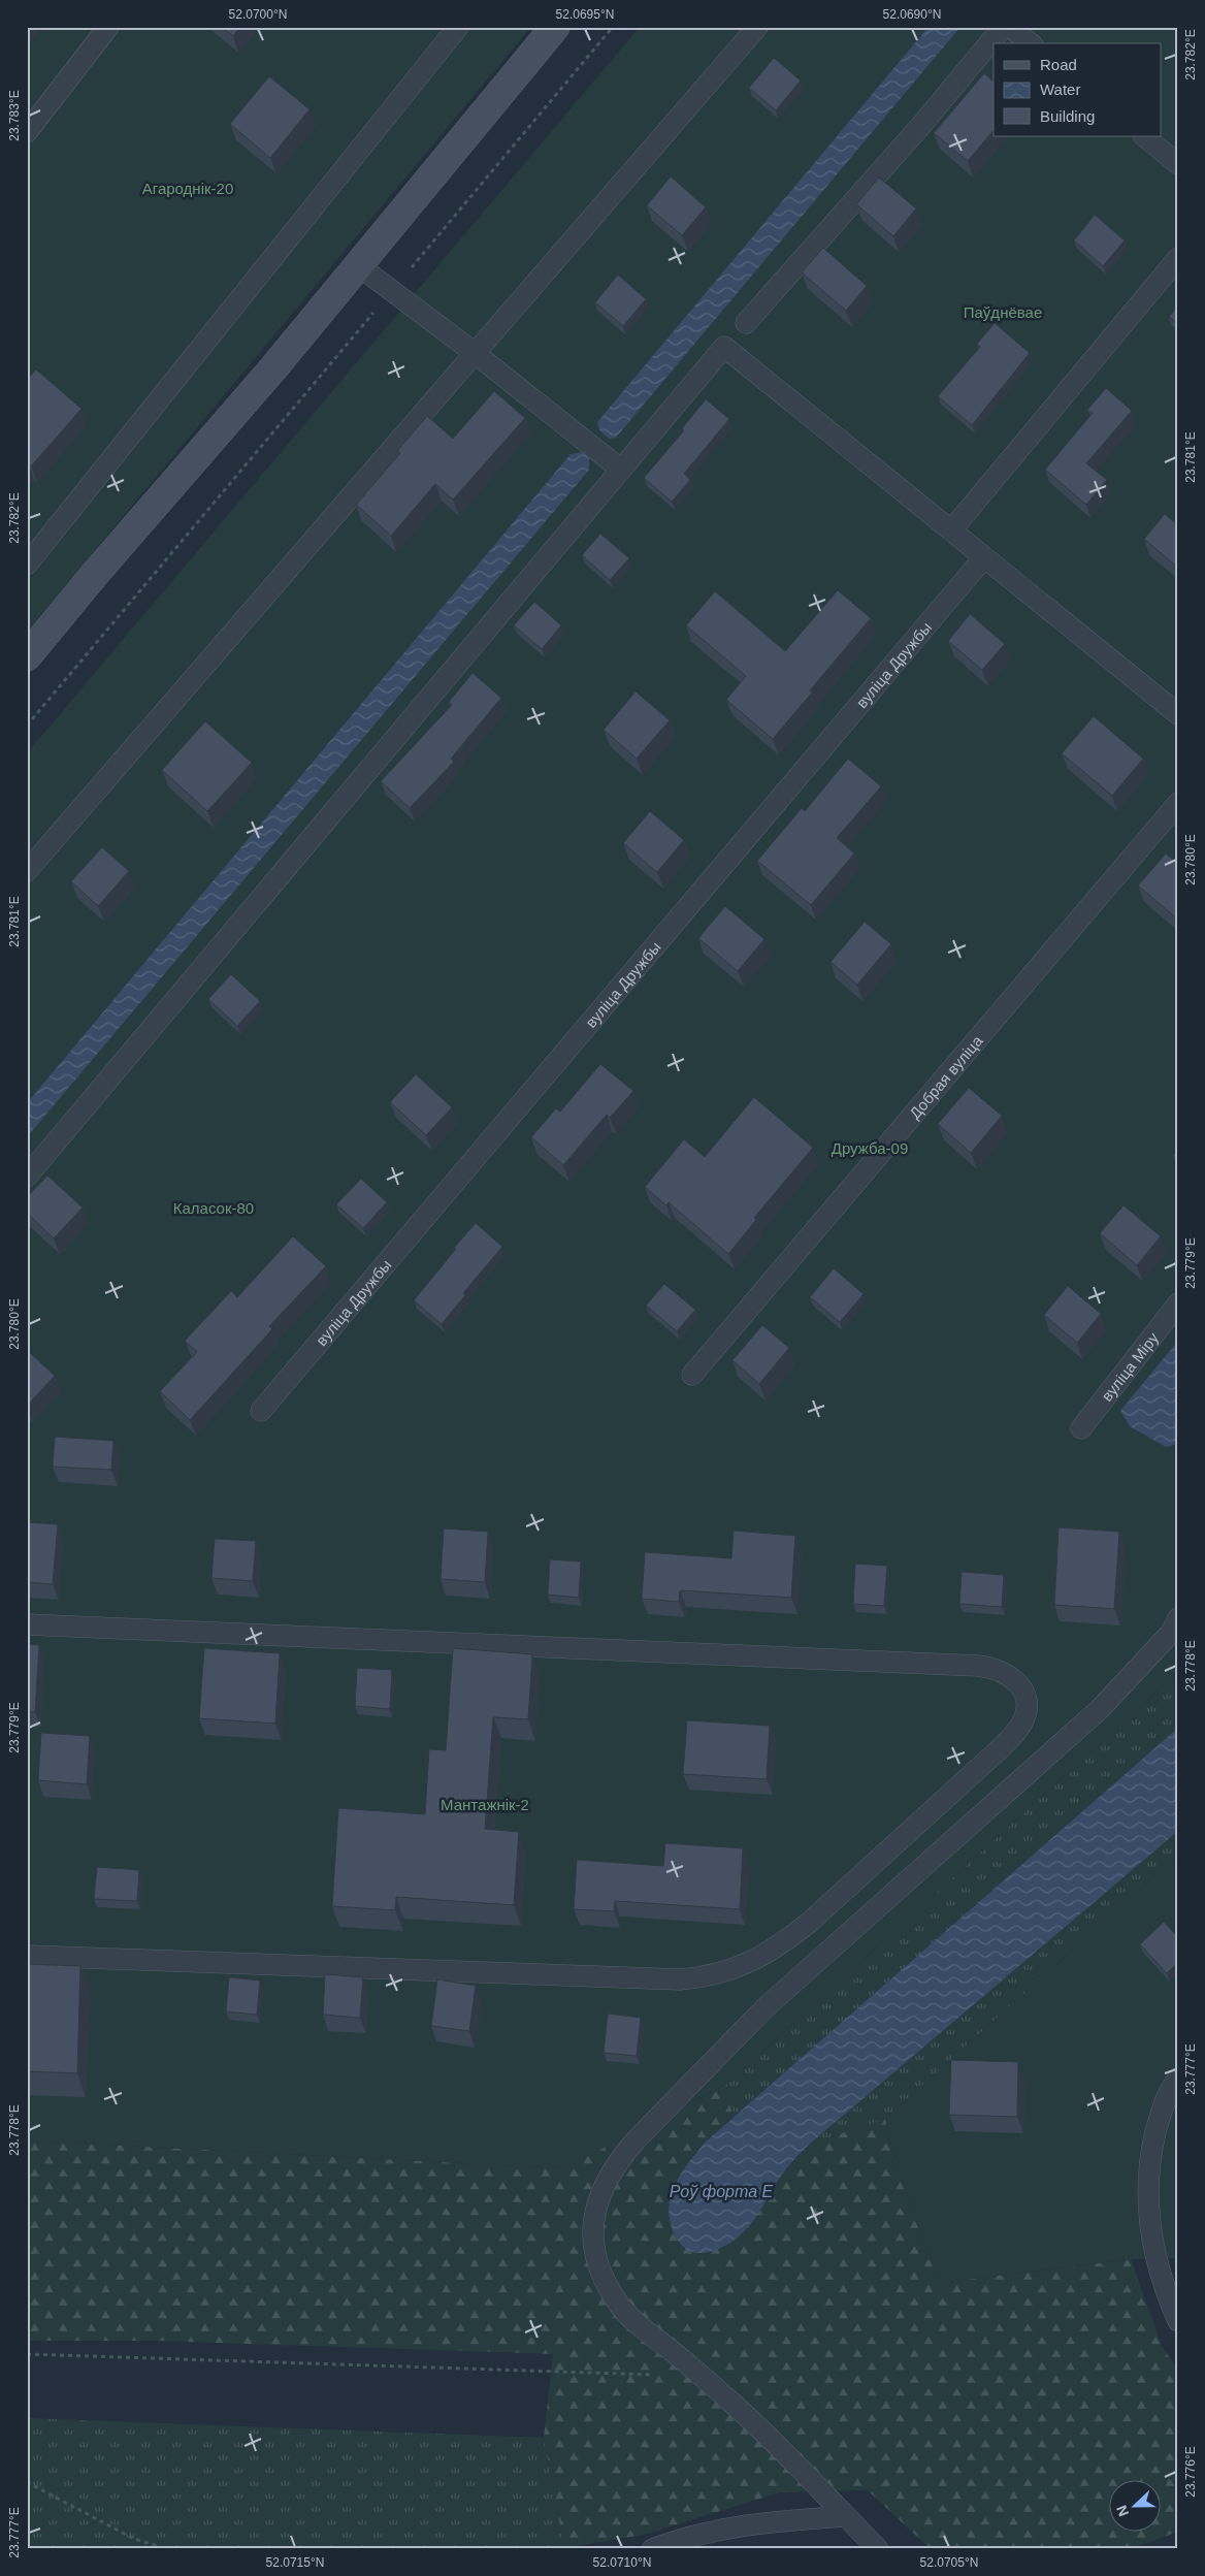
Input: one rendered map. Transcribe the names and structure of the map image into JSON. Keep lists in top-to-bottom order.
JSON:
{
  "streets": {
    "lane": ["вуліца Дружбы", "Добрая вуліца", "вуліца Міру"]
  },
  "water": ["Роў форта Е"],
  "parks": [
    "Агароднік-20",
    "Паўднёвае",
    "Дружба-09",
    "Каласок-80",
    "Мантажнік-2"
  ],
  "legend": ["Road", "Water", "Building"],
  "north": "left",
  "coordinates": [
    "52.0700°N",
    "52.0695°N",
    "52.0690°N",
    "23.782°E",
    "23.783°E",
    "23.781°E",
    "23.780°E",
    "23.779°E",
    "23.778°E",
    "23.777°E",
    "23.776°E",
    "52.0715°N",
    "52.0710°N",
    "52.0705°N"
  ]
}
